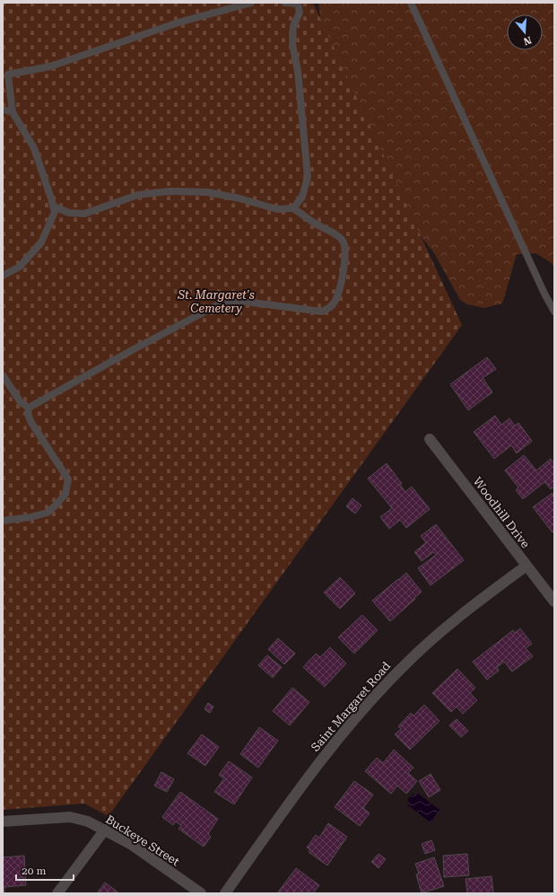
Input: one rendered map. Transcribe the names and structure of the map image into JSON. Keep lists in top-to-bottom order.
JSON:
{
  "streets": {
    "street": ["Woodhill Drive", "Saint Margaret Road", "Buckeye Street"]
  },
  "crossings": [
    ["Woodhill Drive", "Saint Margaret Road"]
  ],
  "parks": ["St. Margaret's Cemetery"],
  "scale_bar": "20 m",
  "north": "bottom"
}
